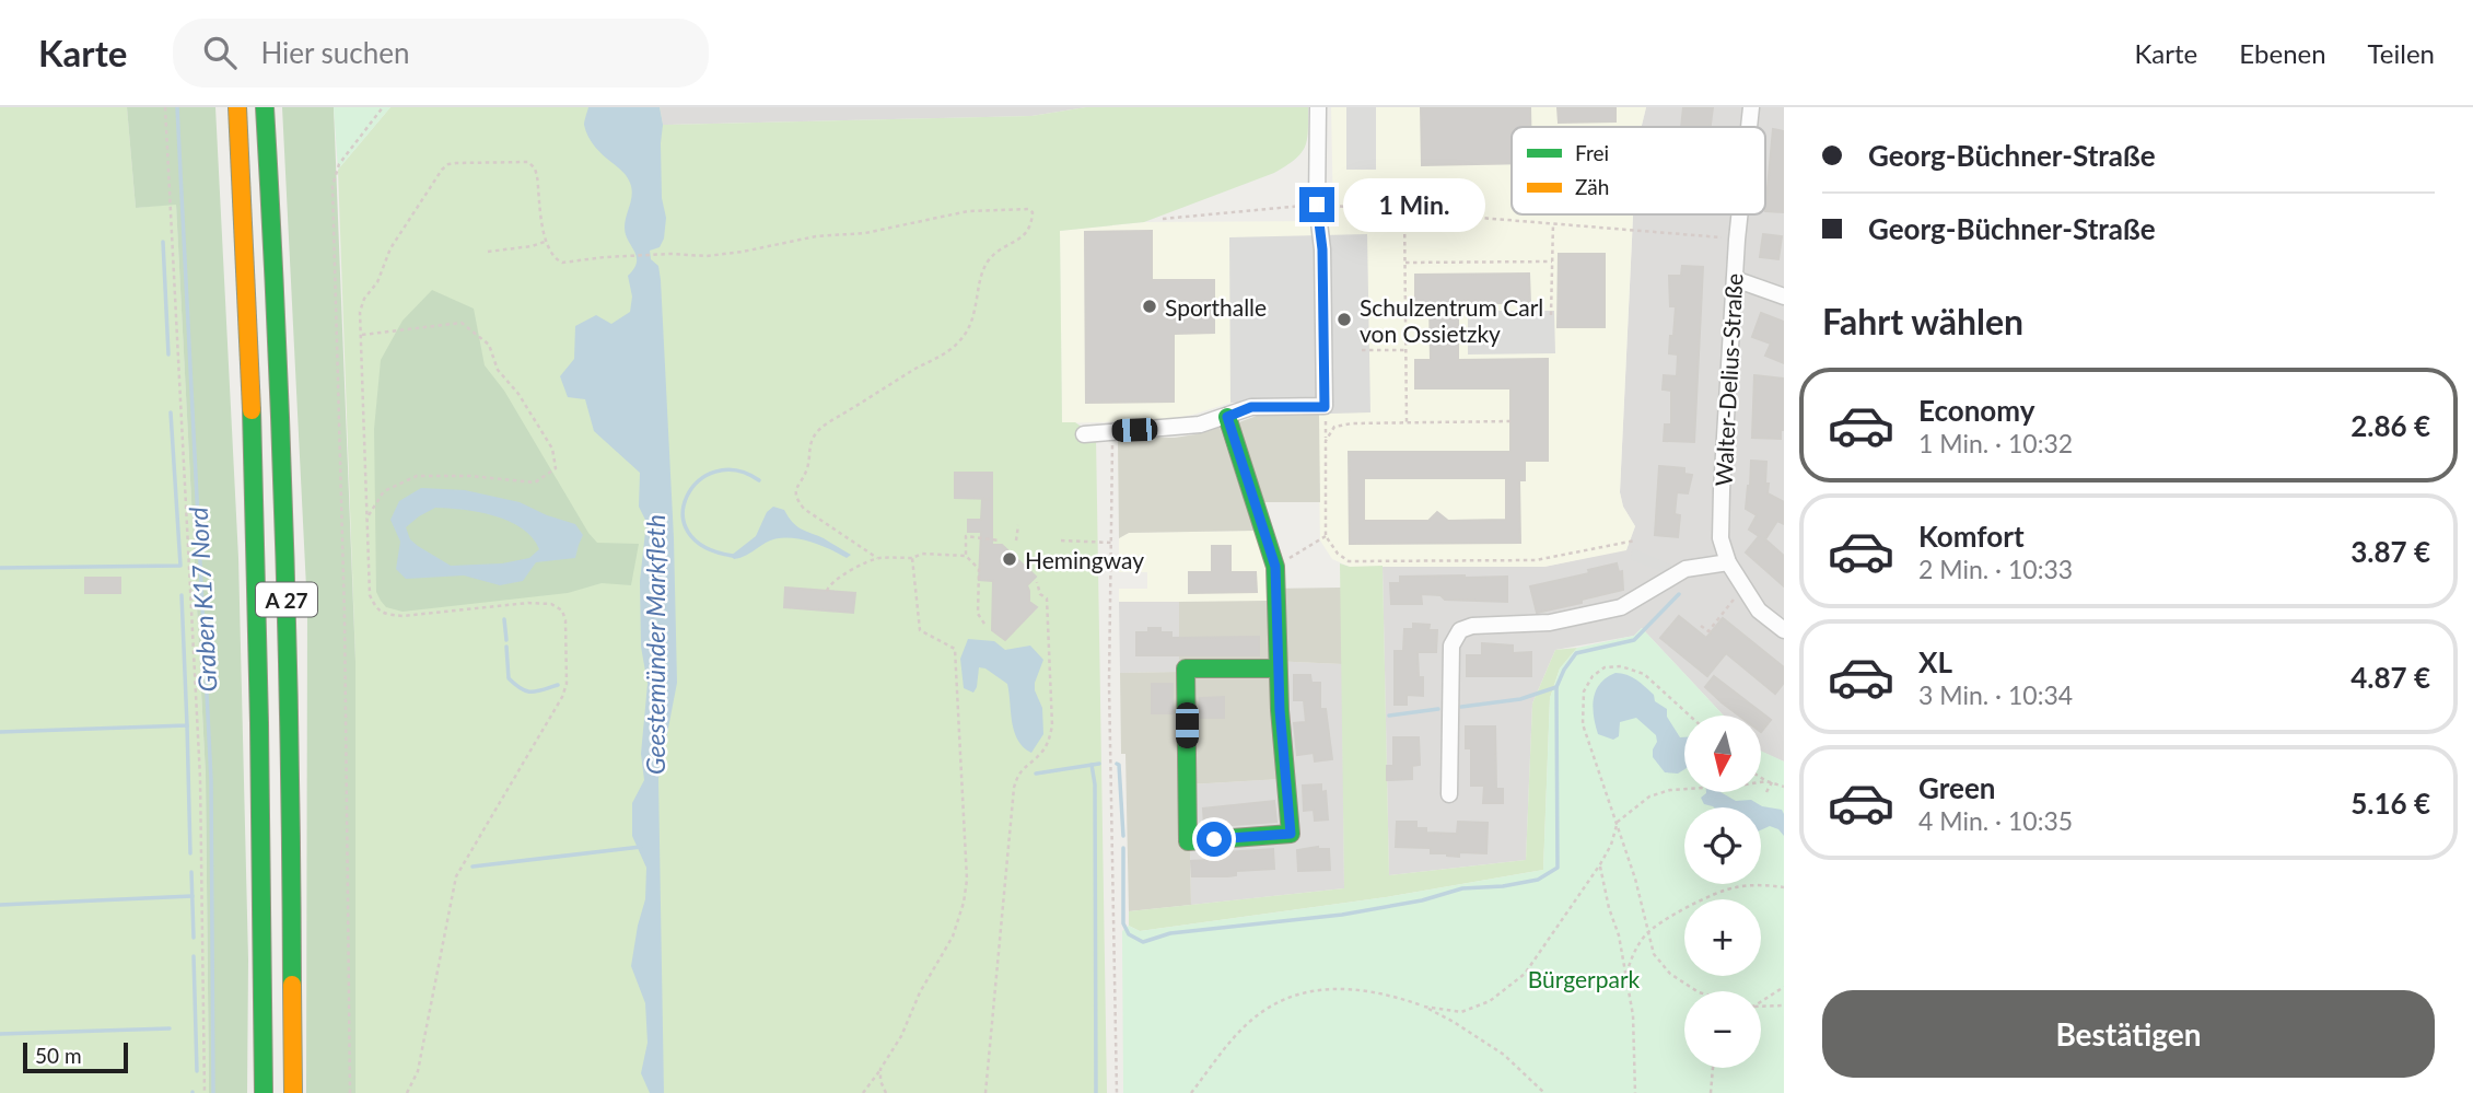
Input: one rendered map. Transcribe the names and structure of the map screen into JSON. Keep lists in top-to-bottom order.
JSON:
{
  "streets": {
    "main road": ["A 27"],
    "street": ["Walter-Delius-Straße"]
  },
  "water": ["Graben K17 Nord", "Geestemünder Markfleth"],
  "parks": ["Bürgerpark"],
  "places": ["Sporthalle", "Schulzentrum Carl von Ossietzky", "Hemingway"],
  "legend": ["Frei", "Zäh"],
  "scale_bar": "50 m",
  "north": "bottom",
  "page": {
    "header": "Karte",
    "search": "Hier suchen",
    "nav": ["Karte", "Ebenen", "Teilen"],
    "banner": ["Georg-Büchner-Straße", "Georg-Büchner-Straße"],
    "bubble": "1 Min.",
    "heading": "Fahrt wählen",
    "list": [
      {
        "name": "Economy",
        "note": "1 Min. · 10:32",
        "value": "2.86 €"
      },
      {
        "name": "Komfort",
        "note": "2 Min. · 10:33",
        "value": "3.87 €"
      },
      {
        "name": "XL",
        "note": "3 Min. · 10:34",
        "value": "4.87 €"
      },
      {
        "name": "Green",
        "note": "4 Min. · 10:35",
        "value": "5.16 €"
      }
    ],
    "map_buttons": ["+", "−"],
    "buttons": "Bestätigen",
    "scale": "50 m"
  }
}
